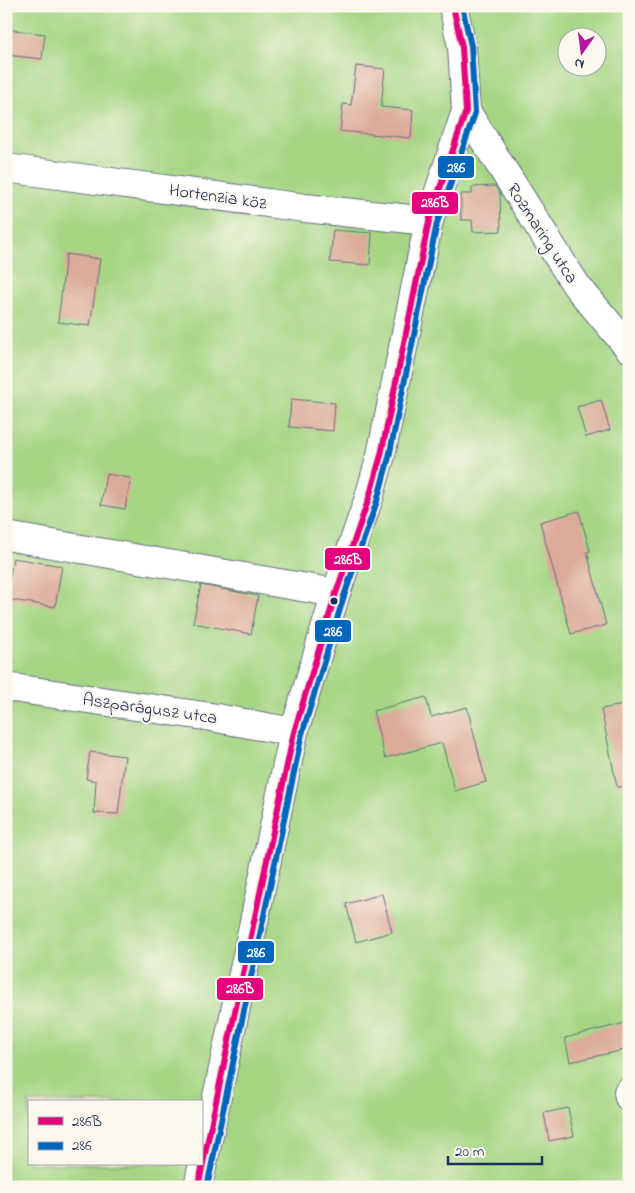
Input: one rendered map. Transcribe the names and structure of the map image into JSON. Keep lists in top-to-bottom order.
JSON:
{
  "streets": {
    "street": ["Hortenzia köz", "Rozmaring utca", "Aszparágusz utca"]
  },
  "lines": ["transit line 286B", "transit line 286"],
  "legend": ["286B", "286"],
  "scale_bar": "20 m",
  "north": "bottom"
}
